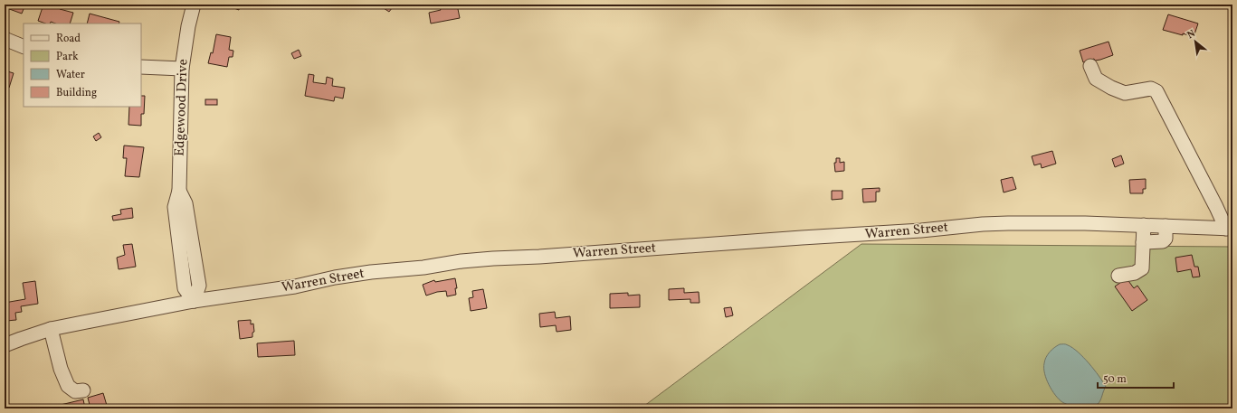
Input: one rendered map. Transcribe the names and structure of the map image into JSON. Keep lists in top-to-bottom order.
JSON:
{
  "streets": {
    "street": ["Edgewood Drive", "Warren Street"]
  },
  "crossings": [
    ["Edgewood Drive", "Warren Street"]
  ],
  "legend": [
    "Road",
    "Park",
    "Water",
    "Building"
  ],
  "scale_bar": "50 m",
  "north": "top left"
}
